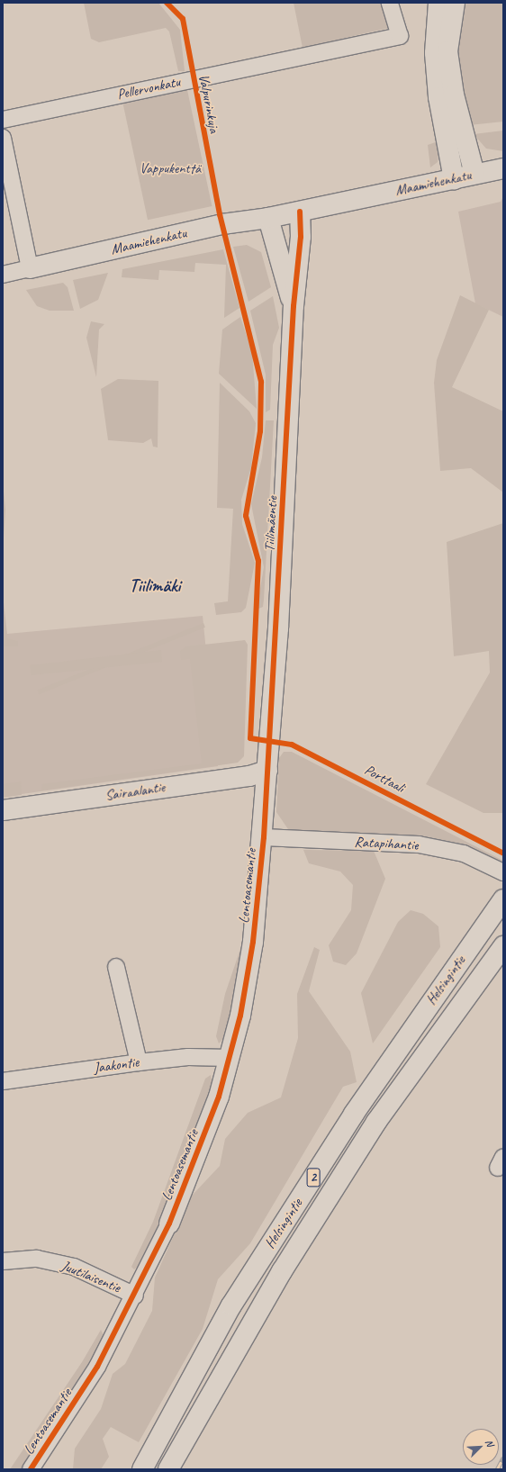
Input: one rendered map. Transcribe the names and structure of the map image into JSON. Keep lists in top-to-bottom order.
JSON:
{
  "streets": {
    "main road": [
      "Maamiehenkatu",
      "Tiilimäentie",
      "Sairaalantie",
      "Lentoasemantie",
      "Helsingintie",
      "2"
    ],
    "street": [
      "Pellervonkatu",
      "Ratapihantie",
      "Jaakontie",
      "Juutilaisentie"
    ],
    "cycle path": ["Valpurinkuja"]
  },
  "crossings": [
    ["Maamiehenkatu", "Tiilimäentie"],
    ["Tiilimäentie", "Sairaalantie"],
    ["Tiilimäentie", "Ratapihantie"],
    ["Tiilimäentie", "Lentoasemantie"],
    ["Ratapihantie", "Lentoasemantie"],
    ["Lentoasemantie", "Jaakontie"],
    ["Lentoasemantie", "Juutilaisentie"]
  ],
  "districts": ["Tiilimäki"],
  "parks": ["Vappukenttä"],
  "north": "top right"
}
